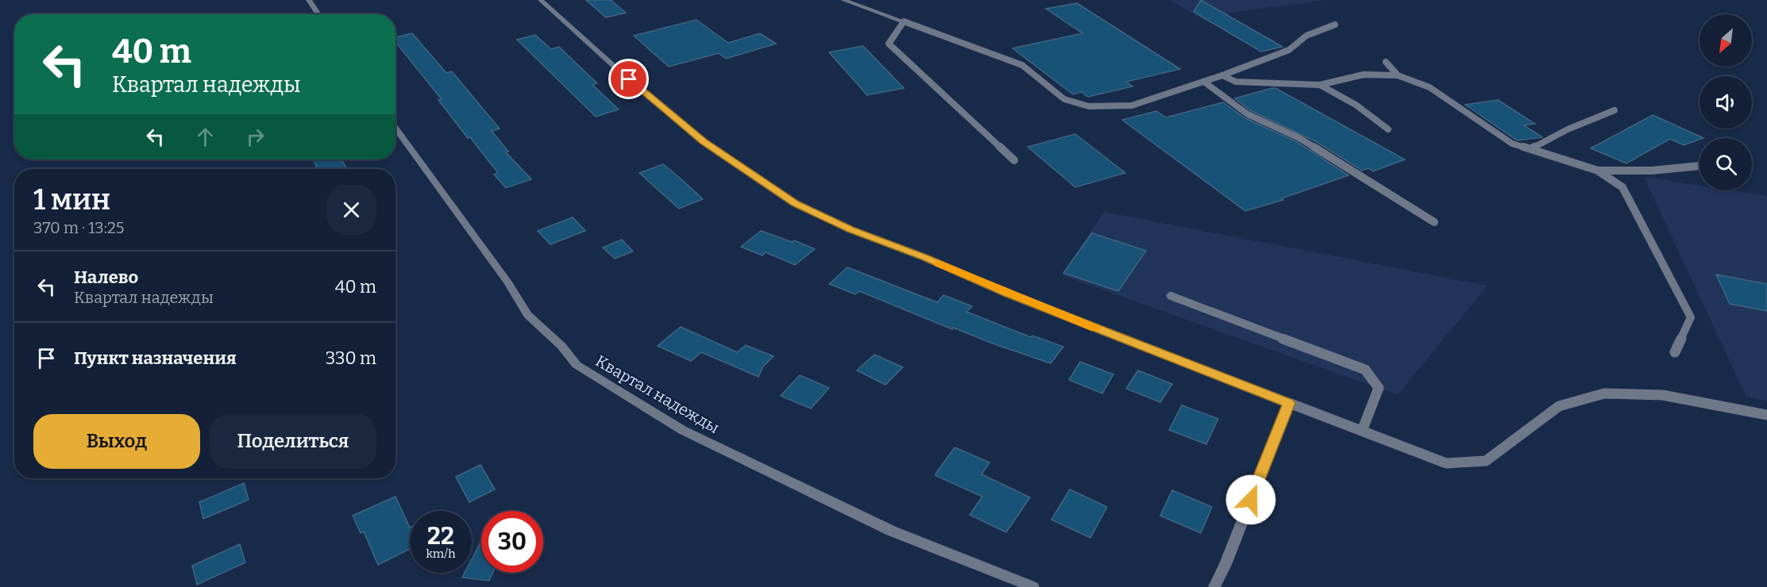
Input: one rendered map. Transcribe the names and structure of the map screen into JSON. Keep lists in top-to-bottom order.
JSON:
{
  "streets": {
    "street": ["Квартал надежды"]
  },
  "north": "bottom left",
  "page": {
    "turn": ["40 m", "Квартал надежды"],
    "heading": ["1 мин", "370 m · 13:25"],
    "list": [
      {
        "name": "Налево",
        "note": "Квартал надежды",
        "value": "40 m"
      },
      {
        "name": "Пункт назначения",
        "value": "330 m"
      }
    ],
    "buttons": ["Выход", "Поделиться"],
    "speed": "22 km/h",
    "limit": "30"
  }
}
